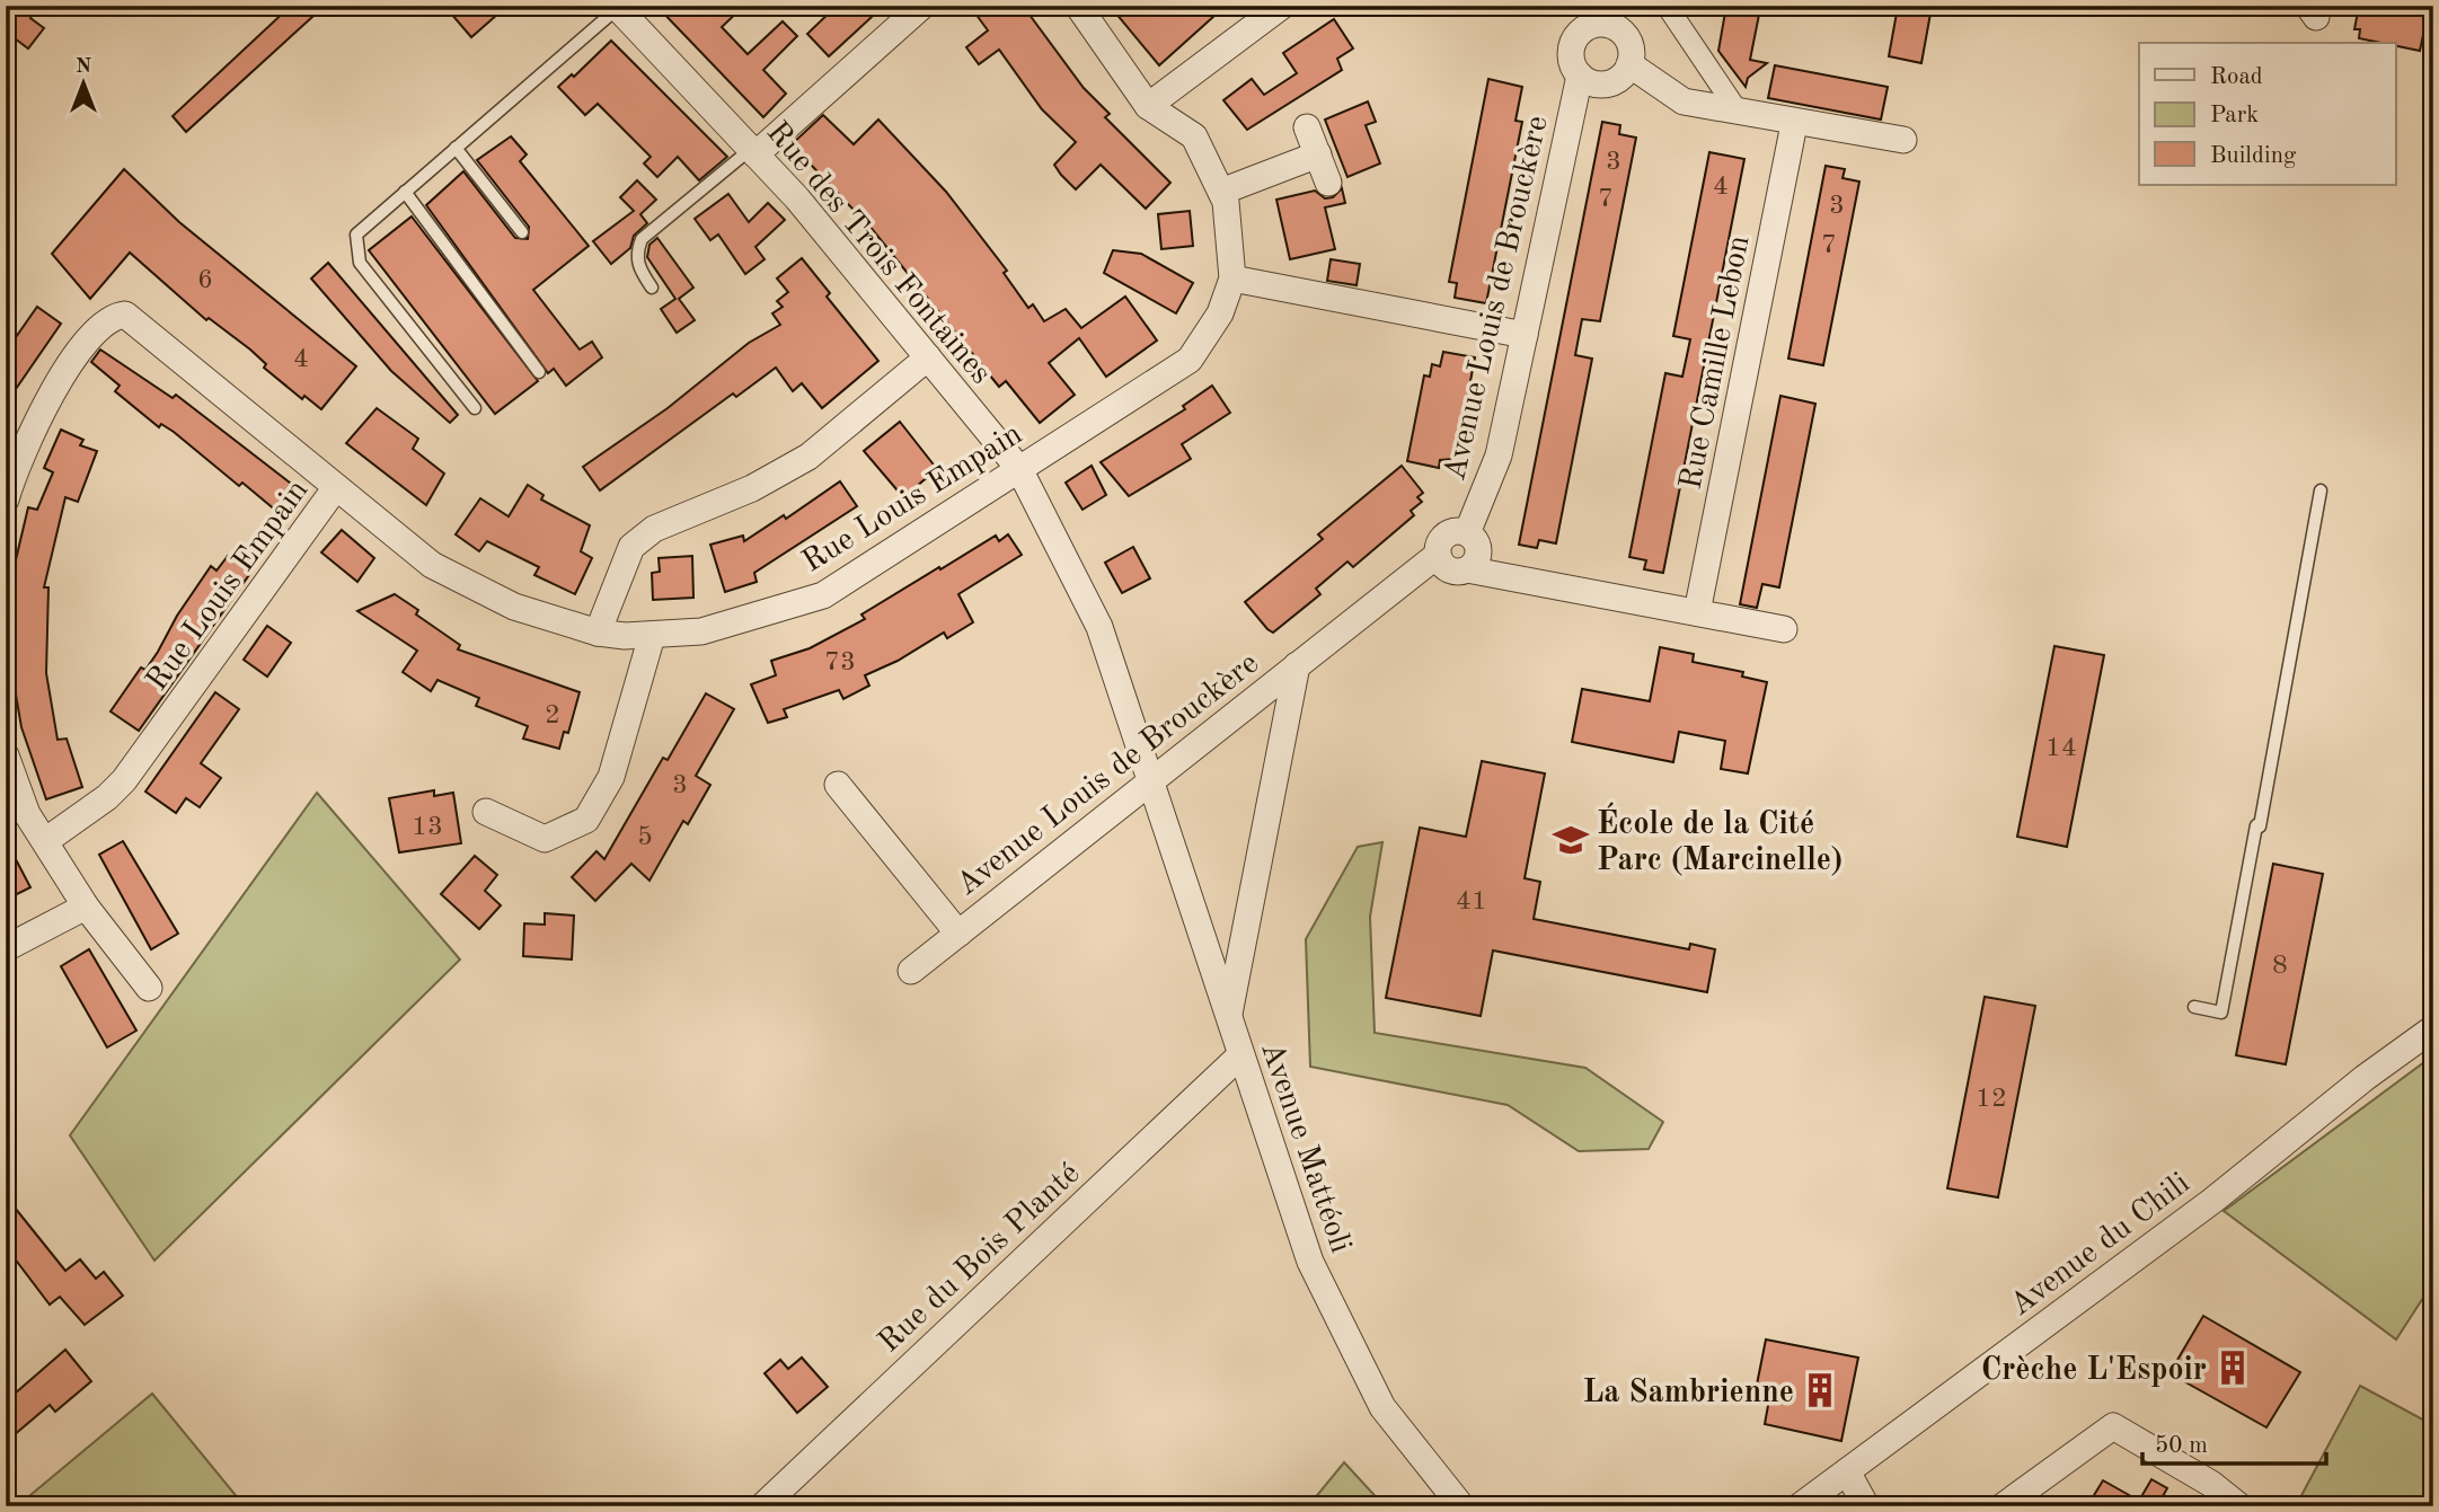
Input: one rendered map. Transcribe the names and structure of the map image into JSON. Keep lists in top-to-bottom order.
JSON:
{
  "streets": {
    "street": [
      "Rue des Trois Fontaines",
      "Avenue Louis de Brouckère",
      "Rue Camille Lebon",
      "Rue Louis Empain",
      "Avenue Mattéoli",
      "Avenue du Chili",
      "Rue du Bois Planté"
    ]
  },
  "crossings": [
    ["Rue des Trois Fontaines", "Avenue Louis de Brouckère"],
    ["Rue des Trois Fontaines", "Rue Louis Empain"],
    ["Rue des Trois Fontaines", "Avenue Mattéoli"],
    ["Avenue Louis de Brouckère", "Avenue Mattéoli"],
    ["Avenue Mattéoli", "Rue du Bois Planté"]
  ],
  "places": {
    "school or university": ["École de la Cité Parc (Marcinelle)"],
    "building": ["Crèche L'Espoir", "La Sambrienne"]
  },
  "house_numbers": [
    "3",
    "4",
    "7",
    "3",
    "7",
    "6",
    "4",
    "73",
    "2",
    "14",
    "3",
    "13",
    "5",
    "41",
    "8",
    "12"
  ],
  "legend": ["Road", "Park", "Building"],
  "scale_bar": "50 m",
  "north": "top"
}
